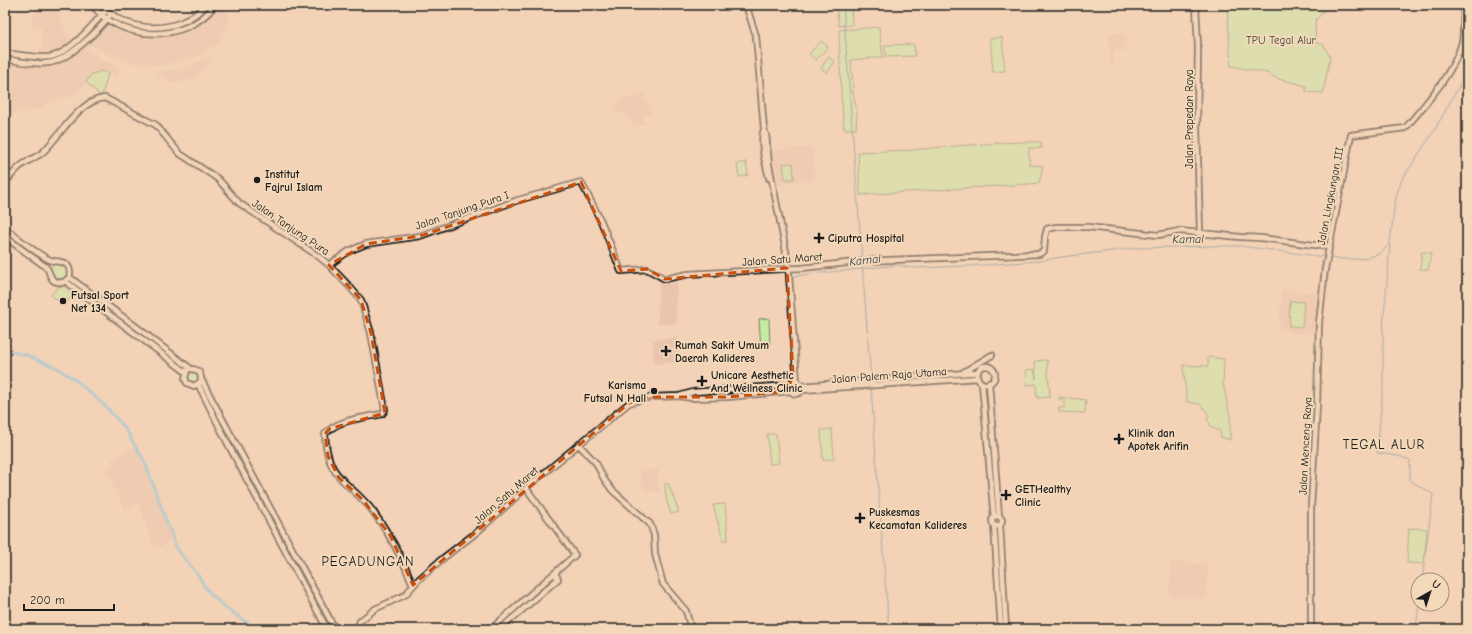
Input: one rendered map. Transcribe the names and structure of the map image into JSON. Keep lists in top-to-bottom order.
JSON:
{
  "streets": {
    "street": [
      "Jalan Prepedan Raya",
      "Jalan Lingkungan III",
      "Jalan Tanjung Pura I",
      "Jalan Tanjung Pura",
      "Jalan Satu Maret",
      "Jalan Palem Raja Utama",
      "Jalan Menceng Raya"
    ]
  },
  "crossings": [
    ["Jalan Prepedan Raya", "Jalan Satu Maret"],
    ["Jalan Lingkungan III", "Jalan Menceng Raya"],
    ["Jalan Tanjung Pura I", "Jalan Tanjung Pura"],
    ["Jalan Tanjung Pura I", "Jalan Satu Maret"],
    ["Jalan Tanjung Pura", "Jalan Satu Maret"],
    ["Jalan Satu Maret", "Jalan Palem Raja Utama"]
  ],
  "districts": ["TEGAL ALUR", "PEGADUNGAN"],
  "water": ["Kamal"],
  "parks": ["TPU Tegal Alur"],
  "places": {
    "other": ["Institut Fajrul Islam", "Futsal Sport Net 134", "Karisma Futsal N Hall"],
    "health": [
      "Ciputra Hospital",
      "Rumah Sakit Umum Daerah Kalideres",
      "Unicare Aesthetic And Wellness Clinic",
      "Klinik dan Apotek Arifin",
      "GETHealthy Clinic",
      "Puskesmas Kecamatan Kalideres"
    ]
  },
  "scale_bar": "200 m",
  "north": "top right"
}
